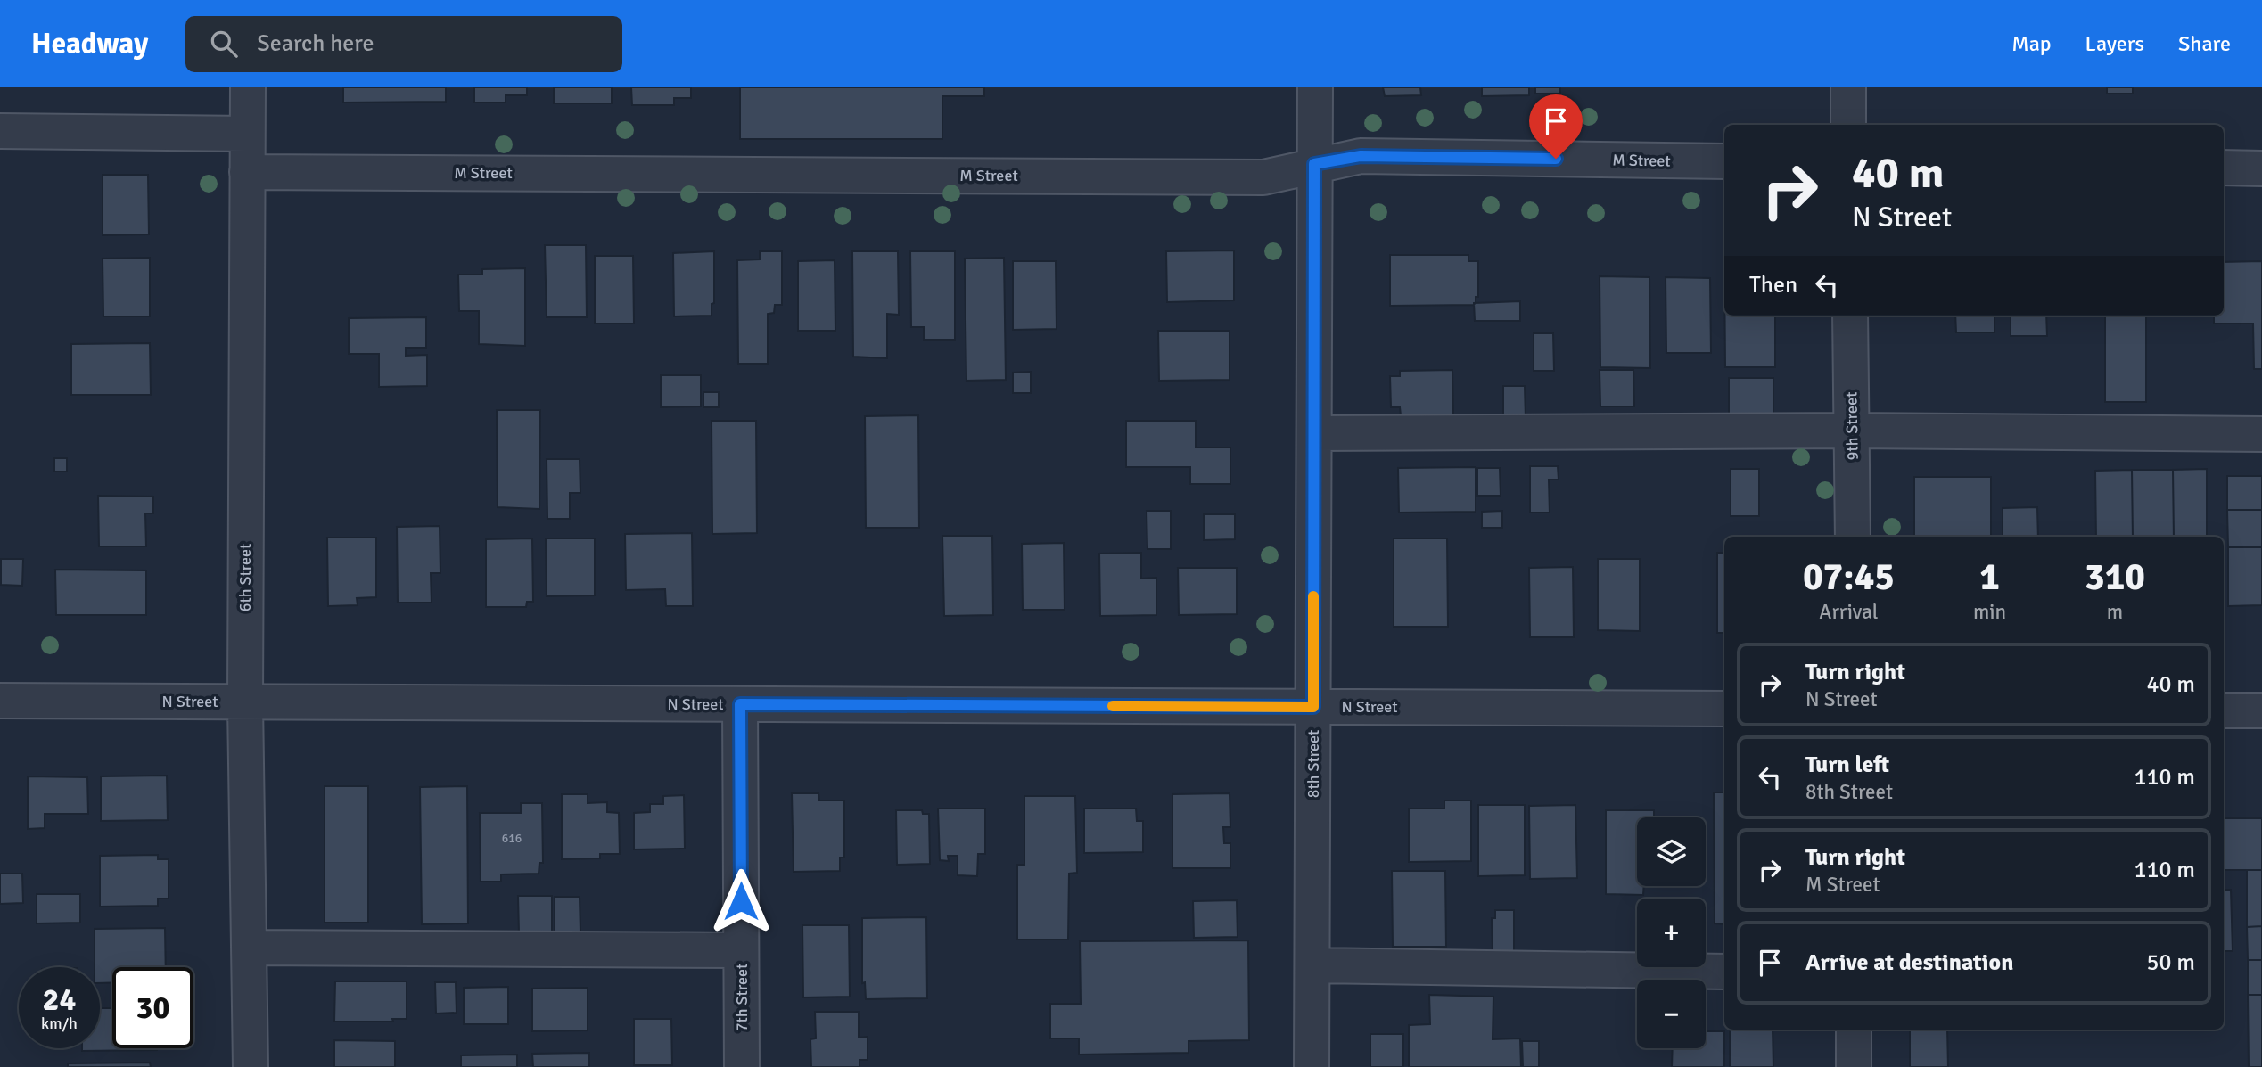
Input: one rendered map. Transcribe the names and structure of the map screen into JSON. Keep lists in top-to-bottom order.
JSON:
{
  "streets": {
    "street": [
      "M Street",
      "9th Street",
      "6th Street",
      "N Street",
      "8th Street",
      "7th Street"
    ]
  },
  "crossings": [
    ["M Street", "6th Street"],
    ["M Street", "8th Street"],
    ["6th Street", "N Street"],
    ["N Street", "8th Street"],
    ["N Street", "7th Street"]
  ],
  "house_numbers": ["616"],
  "page": {
    "header": "Headway",
    "search": "Search here",
    "nav": ["Map", "Layers", "Share"],
    "turn": ["40 m", "N Street"],
    "then": "Then",
    "eta": [
      "07:45",
      "Arrival",
      "1",
      "min",
      "310",
      "m"
    ],
    "list": [
      {
        "name": "Turn right",
        "note": "N Street",
        "value": "40 m"
      },
      {
        "name": "Turn left",
        "note": "8th Street",
        "value": "110 m"
      },
      {
        "name": "Turn right",
        "note": "M Street",
        "value": "110 m"
      },
      {
        "name": "Arrive at destination",
        "value": "50 m"
      }
    ],
    "map_buttons": ["+", "−"],
    "speed": "24 km/h",
    "limit": "30"
  }
}
